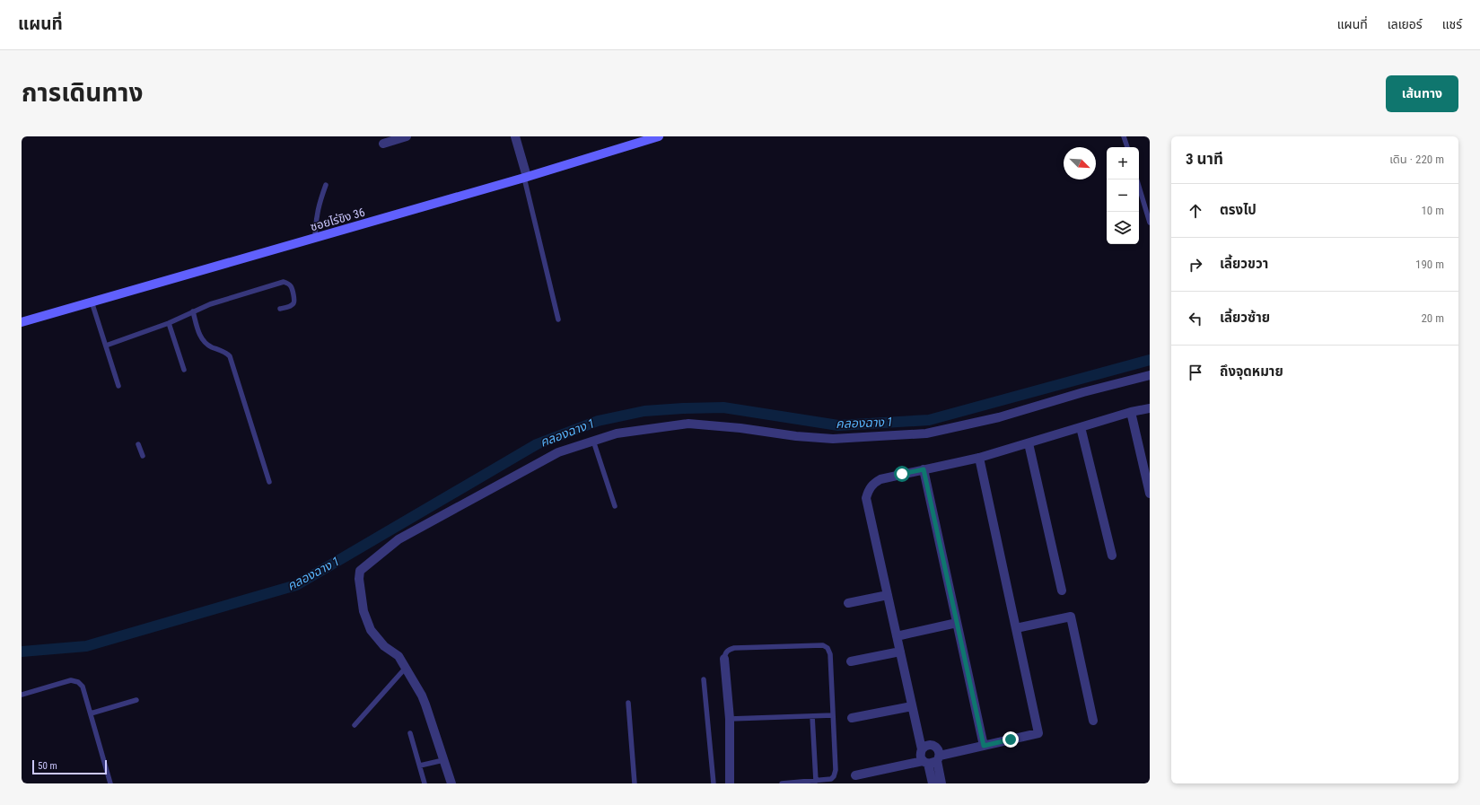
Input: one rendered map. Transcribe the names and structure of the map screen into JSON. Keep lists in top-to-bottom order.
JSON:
{
  "streets": {
    "street": ["ซอยไร่ขิง 36"]
  },
  "water": ["คลองฉาง 1"],
  "scale_bar": "50 m",
  "north": "bottom right",
  "page": {
    "header": "แผนที่",
    "nav": ["แผนที่", "เลเยอร์", "แชร์"],
    "title": "การเดินทาง",
    "buttons": "เส้นทาง",
    "heading": ["3 นาที", "เดิน · 220 m"],
    "map_buttons": ["+", "−"],
    "list": [
      ["ตรงไป", "10 m"],
      ["เลี้ยวขวา", "190 m"],
      ["เลี้ยวซ้าย", "20 m"],
      "ถึงจุดหมาย"
    ],
    "scale": "50 m"
  }
}
